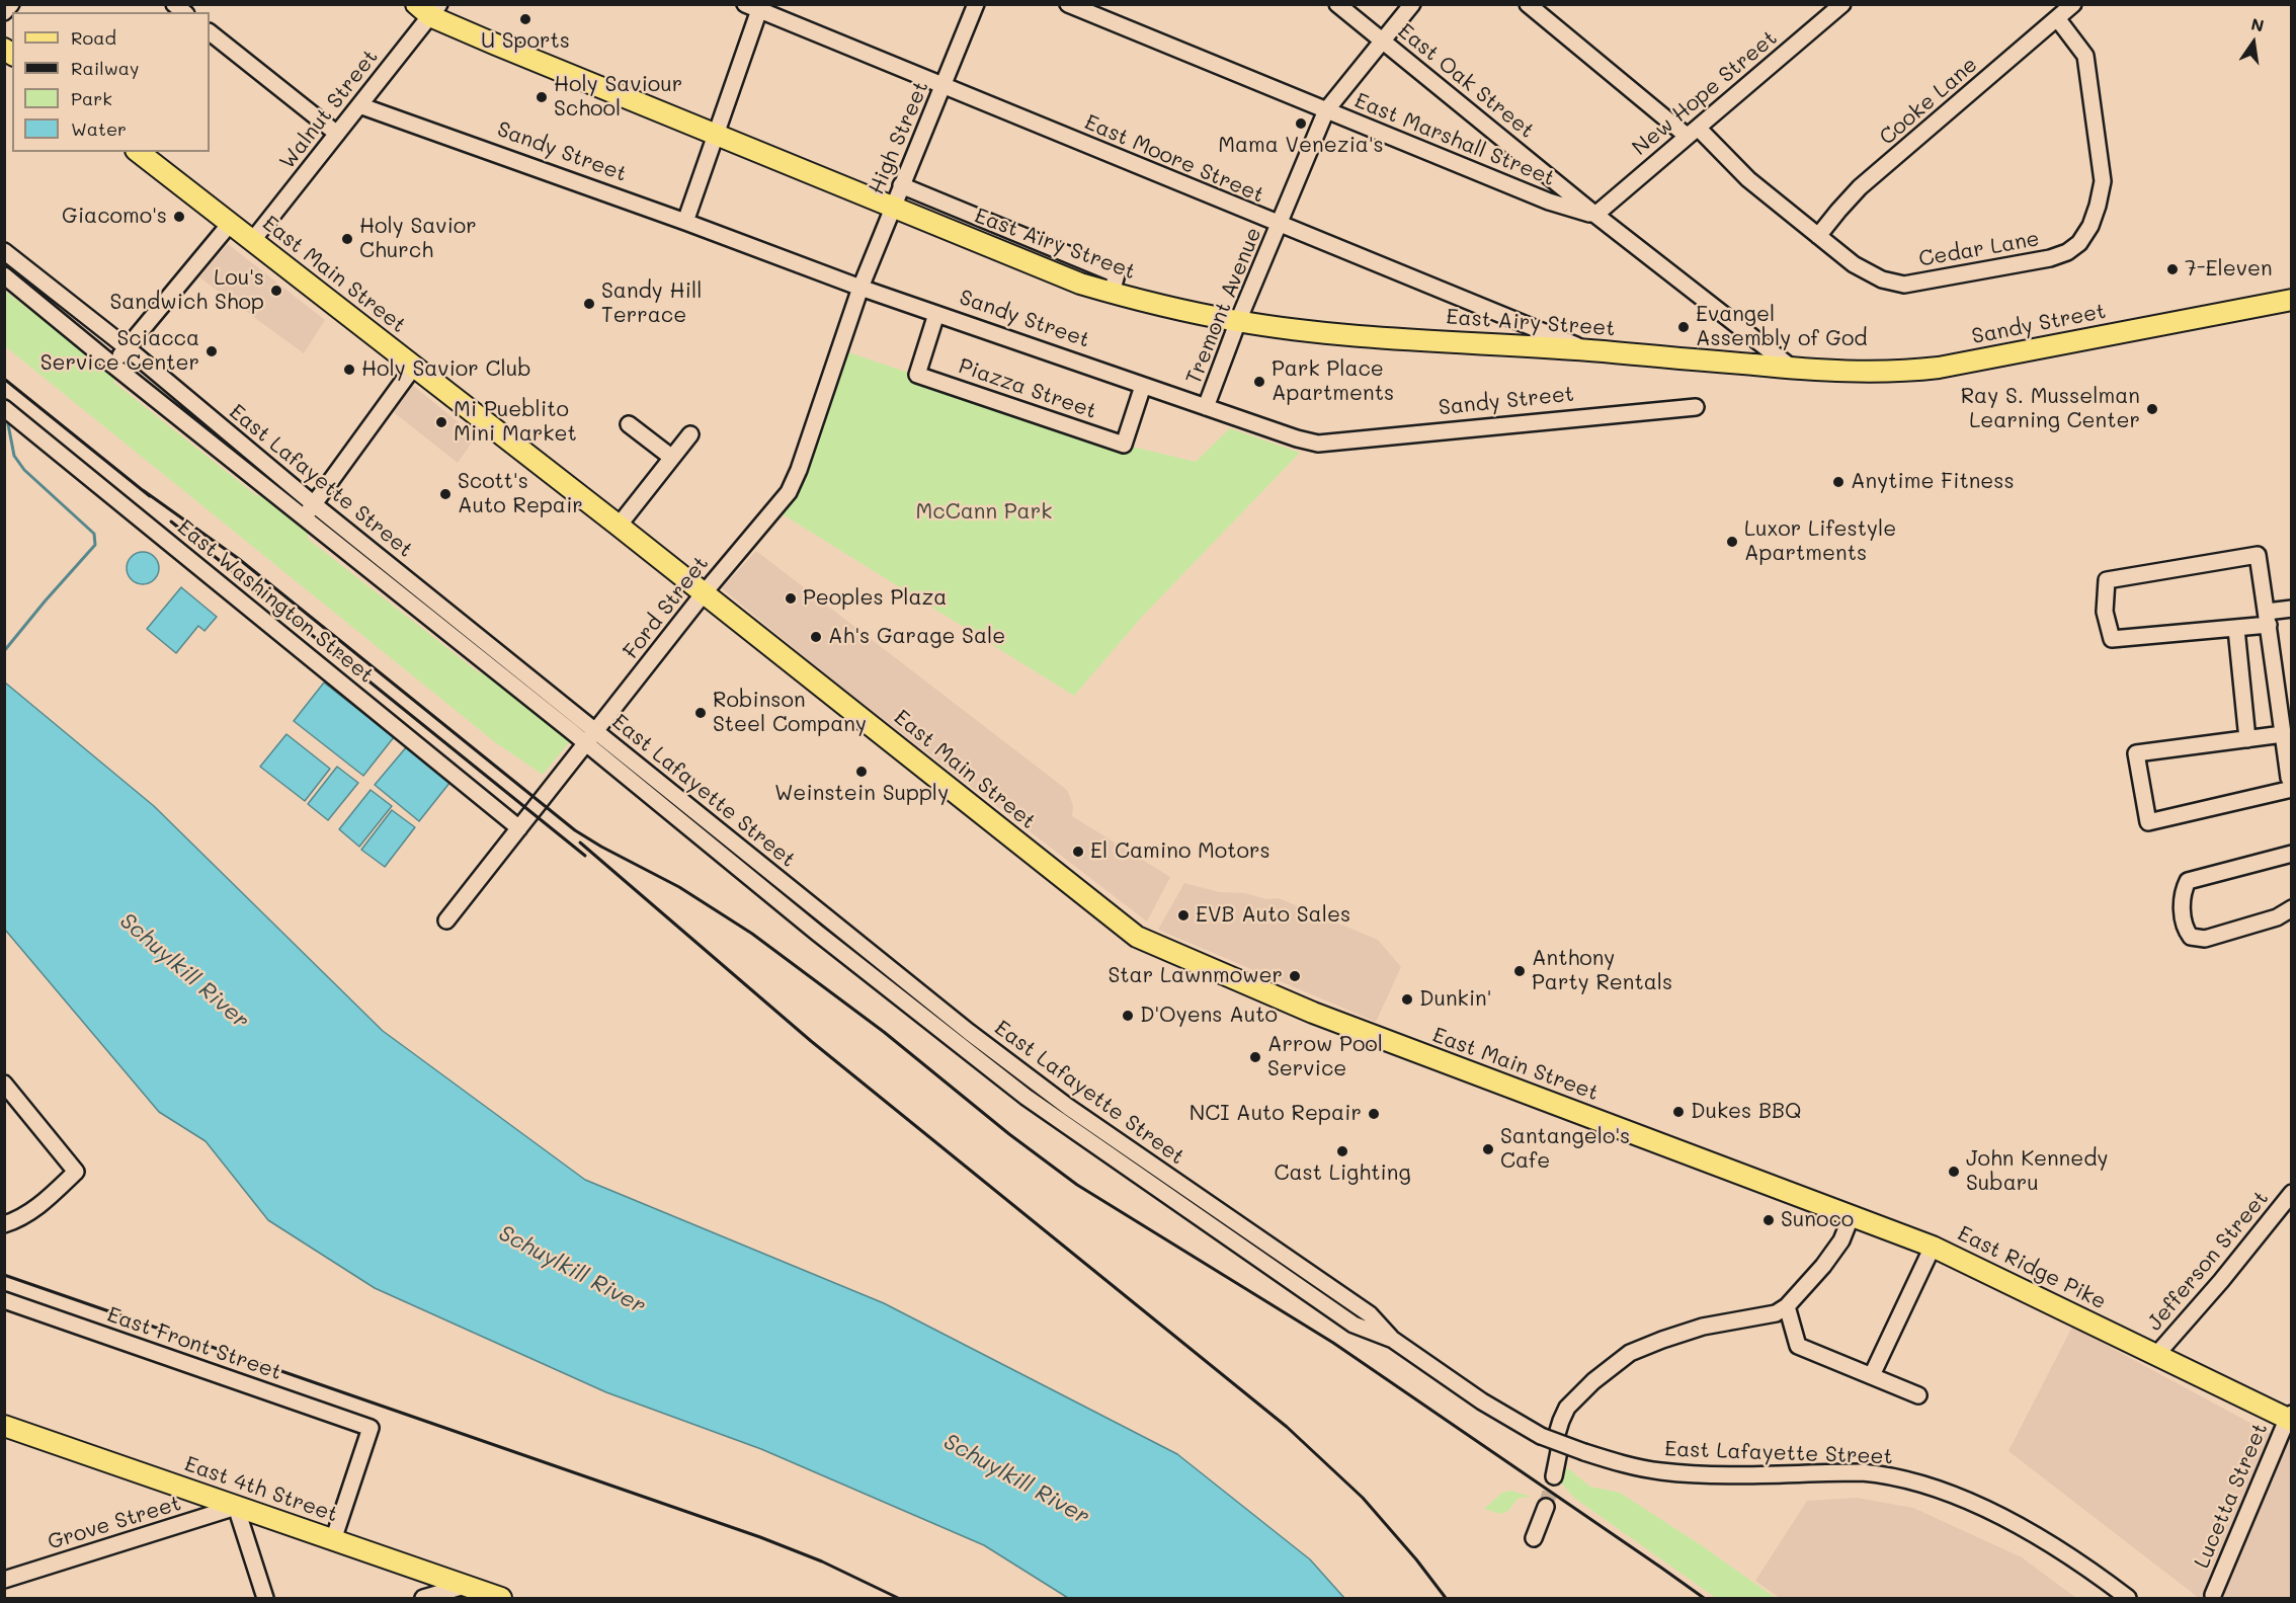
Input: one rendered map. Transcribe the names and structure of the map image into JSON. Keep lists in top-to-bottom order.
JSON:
{
  "streets": {
    "main road": [
      "Sandy Street",
      "East Airy Street",
      "East Main Street",
      "East Ridge Pike",
      "East 4th Street"
    ],
    "street": [
      "East Oak Street",
      "New Hope Street",
      "Cooke Lane",
      "Walnut Street",
      "High Street",
      "East Marshall Street",
      "East Moore Street",
      "Cedar Lane",
      "Tremont Avenue",
      "Piazza Street",
      "East Lafayette Street",
      "East Washington Street",
      "Ford Street",
      "Jefferson Street",
      "East Front Street",
      "Lucetta Street",
      "Grove Street"
    ]
  },
  "crossings": [
    ["East Oak Street", "New Hope Street"],
    ["East Oak Street", "East Marshall Street"],
    ["East Oak Street", "Tremont Avenue"],
    ["New Hope Street", "East Marshall Street"],
    ["New Hope Street", "Cedar Lane"],
    ["Cooke Lane", "Cedar Lane"],
    ["Walnut Street", "Sandy Street"],
    ["Walnut Street", "East Airy Street"],
    ["Walnut Street", "East Main Street"],
    ["High Street", "Sandy Street"],
    ["High Street", "East Moore Street"],
    ["High Street", "East Airy Street"],
    ["High Street", "Ford Street"],
    ["East Marshall Street", "Sandy Street"],
    ["East Marshall Street", "East Airy Street"],
    ["East Marshall Street", "Tremont Avenue"],
    ["Sandy Street", "East Airy Street"],
    ["Sandy Street", "Tremont Avenue"],
    ["Sandy Street", "Piazza Street"],
    ["Sandy Street", "Ford Street"],
    ["East Moore Street", "East Airy Street"],
    ["East Moore Street", "Tremont Avenue"],
    ["East Airy Street", "Tremont Avenue"],
    ["East Main Street", "Ford Street"],
    ["East Main Street", "East Ridge Pike"],
    ["East Lafayette Street", "Ford Street"],
    ["East Washington Street", "Ford Street"],
    ["Jefferson Street", "East Ridge Pike"],
    ["East Ridge Pike", "Lucetta Street"],
    ["East Front Street", "East 4th Street"],
    ["East 4th Street", "Grove Street"]
  ],
  "water": ["Schuylkill River"],
  "parks": ["McCann Park"],
  "places": [
    "U Sports",
    "Holy Saviour School",
    "Mama Venezia's",
    "Giacomo's",
    "Holy Savior Church",
    "7-Eleven",
    "Lou's Sandwich Shop",
    "Sandy Hill Terrace",
    "Evangel Assembly of God",
    "Sciacca Service Center",
    "Holy Savior Club",
    "Park Place Apartments",
    "Ray S. Musselman Learning Center",
    "Mi Pueblito Mini Market",
    "Anytime Fitness",
    "Scott's Auto Repair",
    "Luxor Lifestyle Apartments",
    "Peoples Plaza",
    "Ah's Garage Sale",
    "Robinson Steel Company",
    "Weinstein Supply",
    "El Camino Motors",
    "EVB Auto Sales",
    "Anthony Party Rentals",
    "Star Lawnmower",
    "Dunkin'",
    "D'Oyens Auto",
    "Arrow Pool Service",
    "Dukes BBQ",
    "NCI Auto Repair",
    "Santangelo's Cafe",
    "Cast Lighting",
    "John Kennedy Subaru",
    "Sunoco"
  ],
  "legend": [
    "Road",
    "Railway",
    "Park",
    "Water"
  ],
  "north": "top"
}
